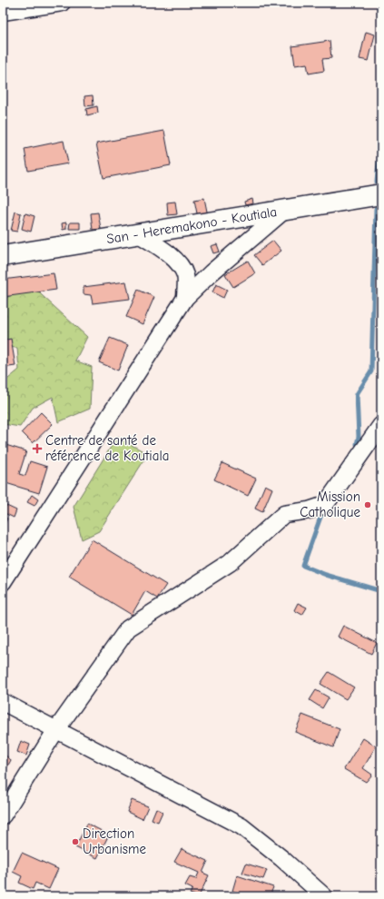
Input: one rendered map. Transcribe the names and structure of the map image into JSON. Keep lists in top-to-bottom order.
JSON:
{
  "streets": {
    "main road": ["San - Heremakono - Koutiala"]
  },
  "places": {
    "health": ["Centre de santé de référence de Koutiala"],
    "other": ["Mission Catholique", "Direction Urbanisme"]
  }
}
